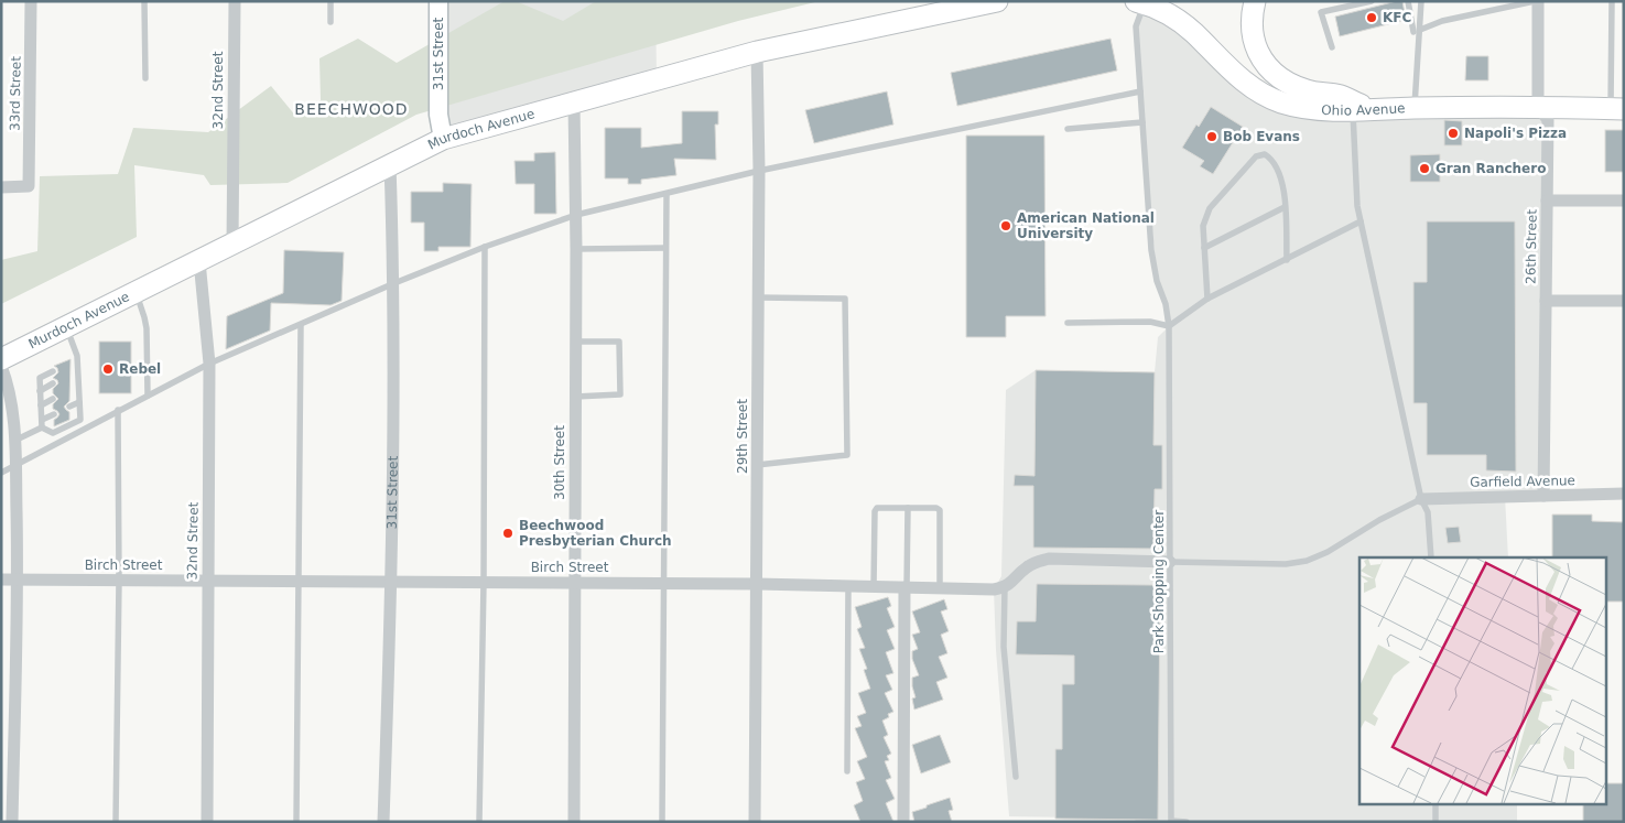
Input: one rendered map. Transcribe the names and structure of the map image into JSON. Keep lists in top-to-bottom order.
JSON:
{
  "streets": {
    "main road": ["Ohio Avenue", "Murdoch Avenue"],
    "street": [
      "31st Street",
      "32nd Street",
      "33rd Street",
      "26th Street",
      "29th Street",
      "30th Street",
      "Garfield Avenue",
      "Birch Street"
    ],
    "lane": ["Park Shopping Center"]
  },
  "crossings": [
    ["31st Street", "Murdoch Avenue"],
    ["31st Street", "Birch Street"],
    ["32nd Street", "Murdoch Avenue"],
    ["32nd Street", "Birch Street"],
    ["Ohio Avenue", "26th Street"],
    ["Ohio Avenue", "Park Shopping Center"],
    ["Murdoch Avenue", "29th Street"],
    ["Murdoch Avenue", "30th Street"],
    ["26th Street", "Garfield Avenue"],
    ["29th Street", "Birch Street"],
    ["30th Street", "Birch Street"]
  ],
  "districts": ["BEECHWOOD"],
  "places": [
    "KFC",
    "Napoli's Pizza",
    "Bob Evans",
    "Gran Ranchero",
    "American National University",
    "Rebel",
    "Beechwood Presbyterian Church"
  ]
}
